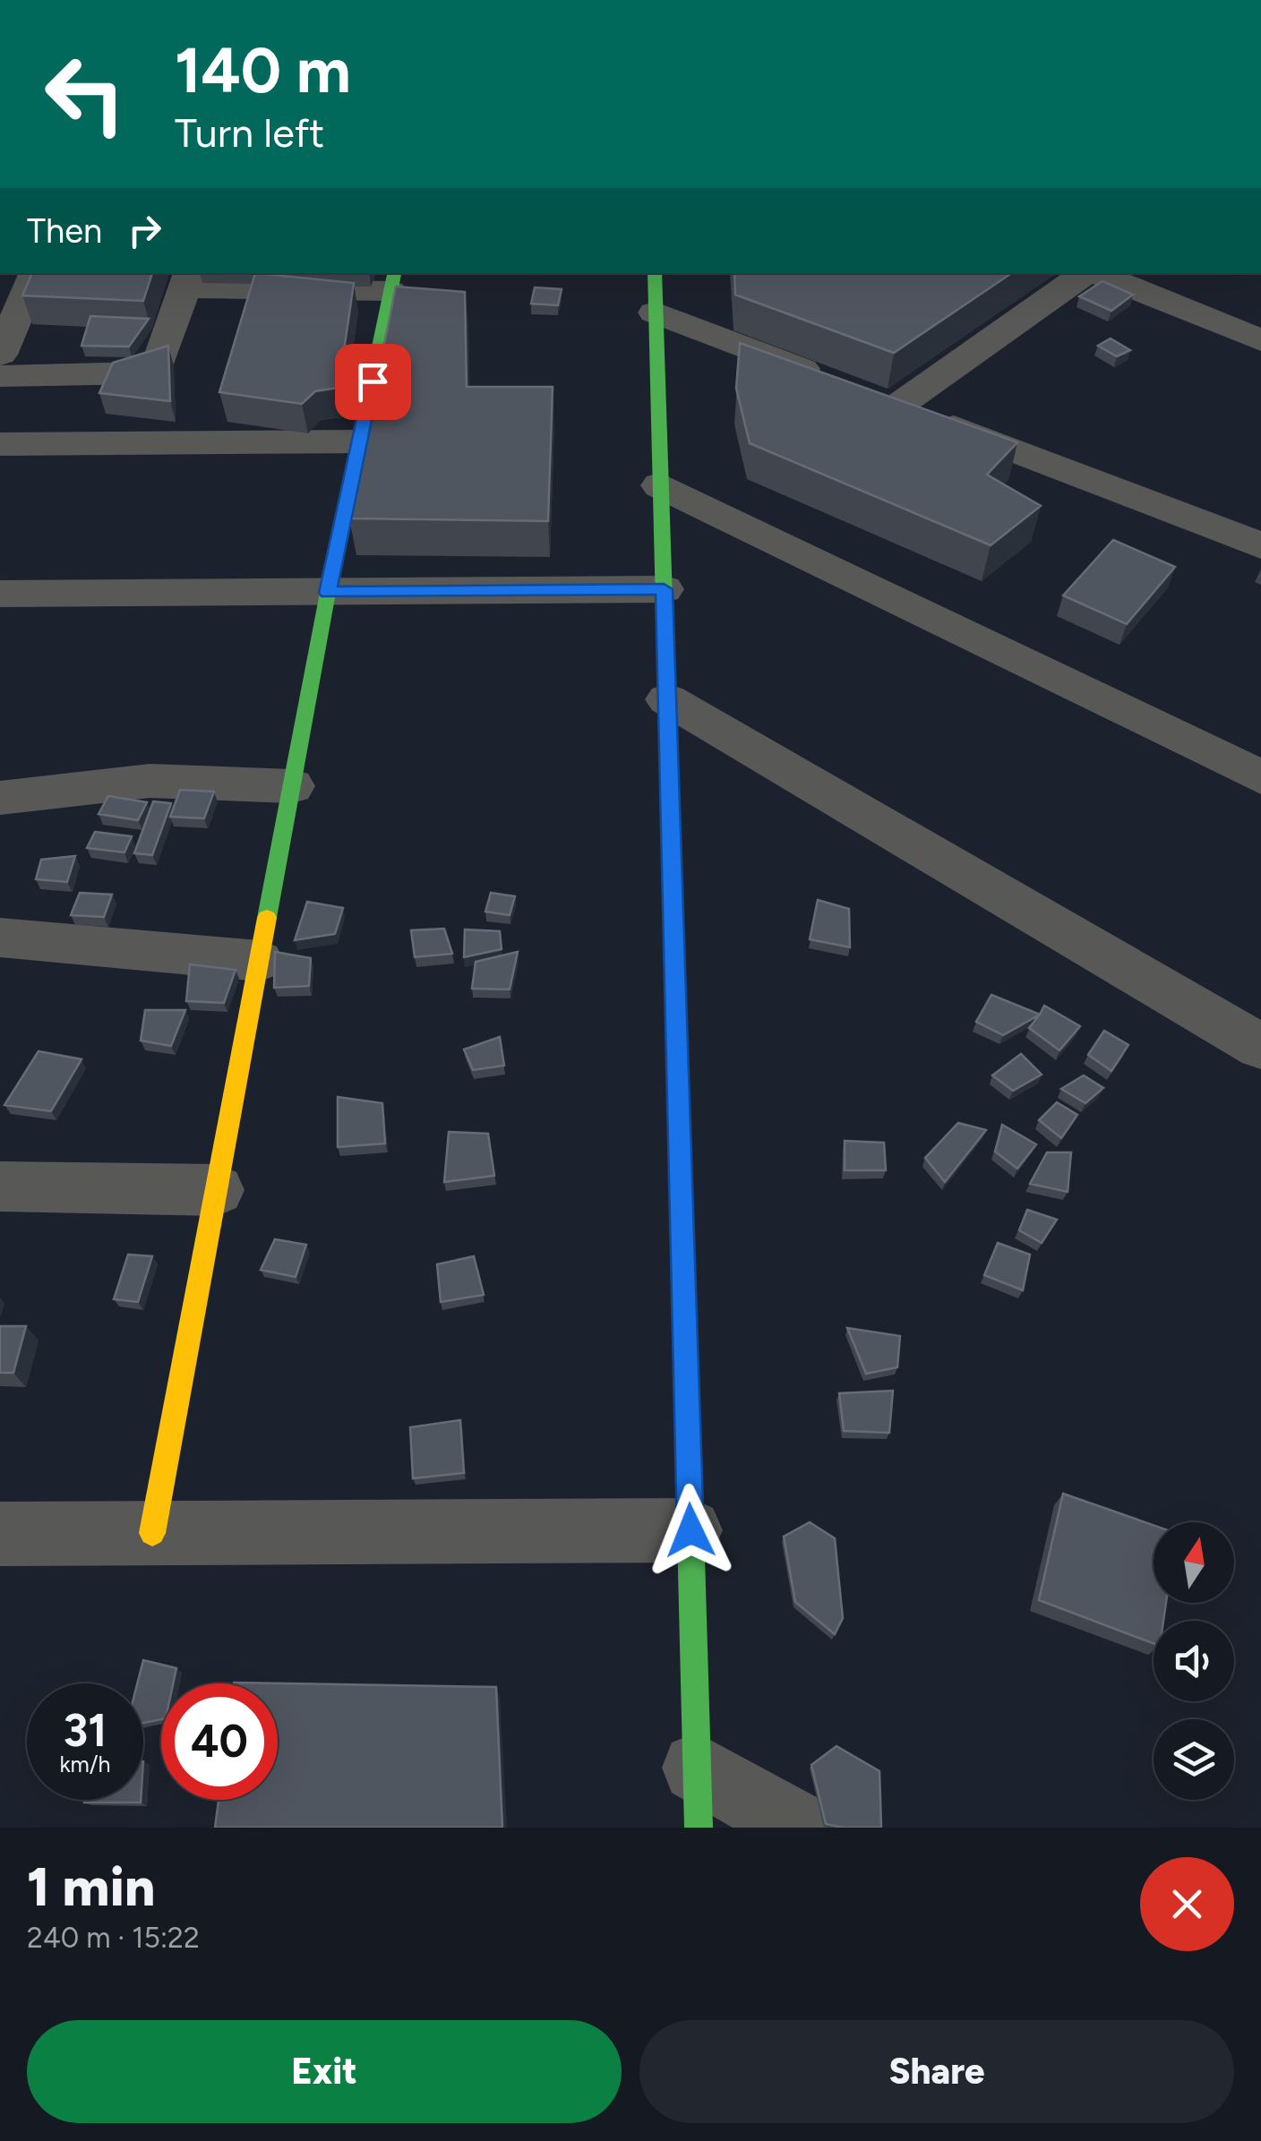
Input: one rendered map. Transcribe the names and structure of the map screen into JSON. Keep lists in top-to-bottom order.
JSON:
{
  "north": "top",
  "page": {
    "turn": ["140 m", "Turn left"],
    "then": "Then",
    "speed": "31 km/h",
    "limit": "40",
    "heading": ["1 min", "240 m · 15:22"],
    "buttons": ["Exit", "Share"]
  }
}
